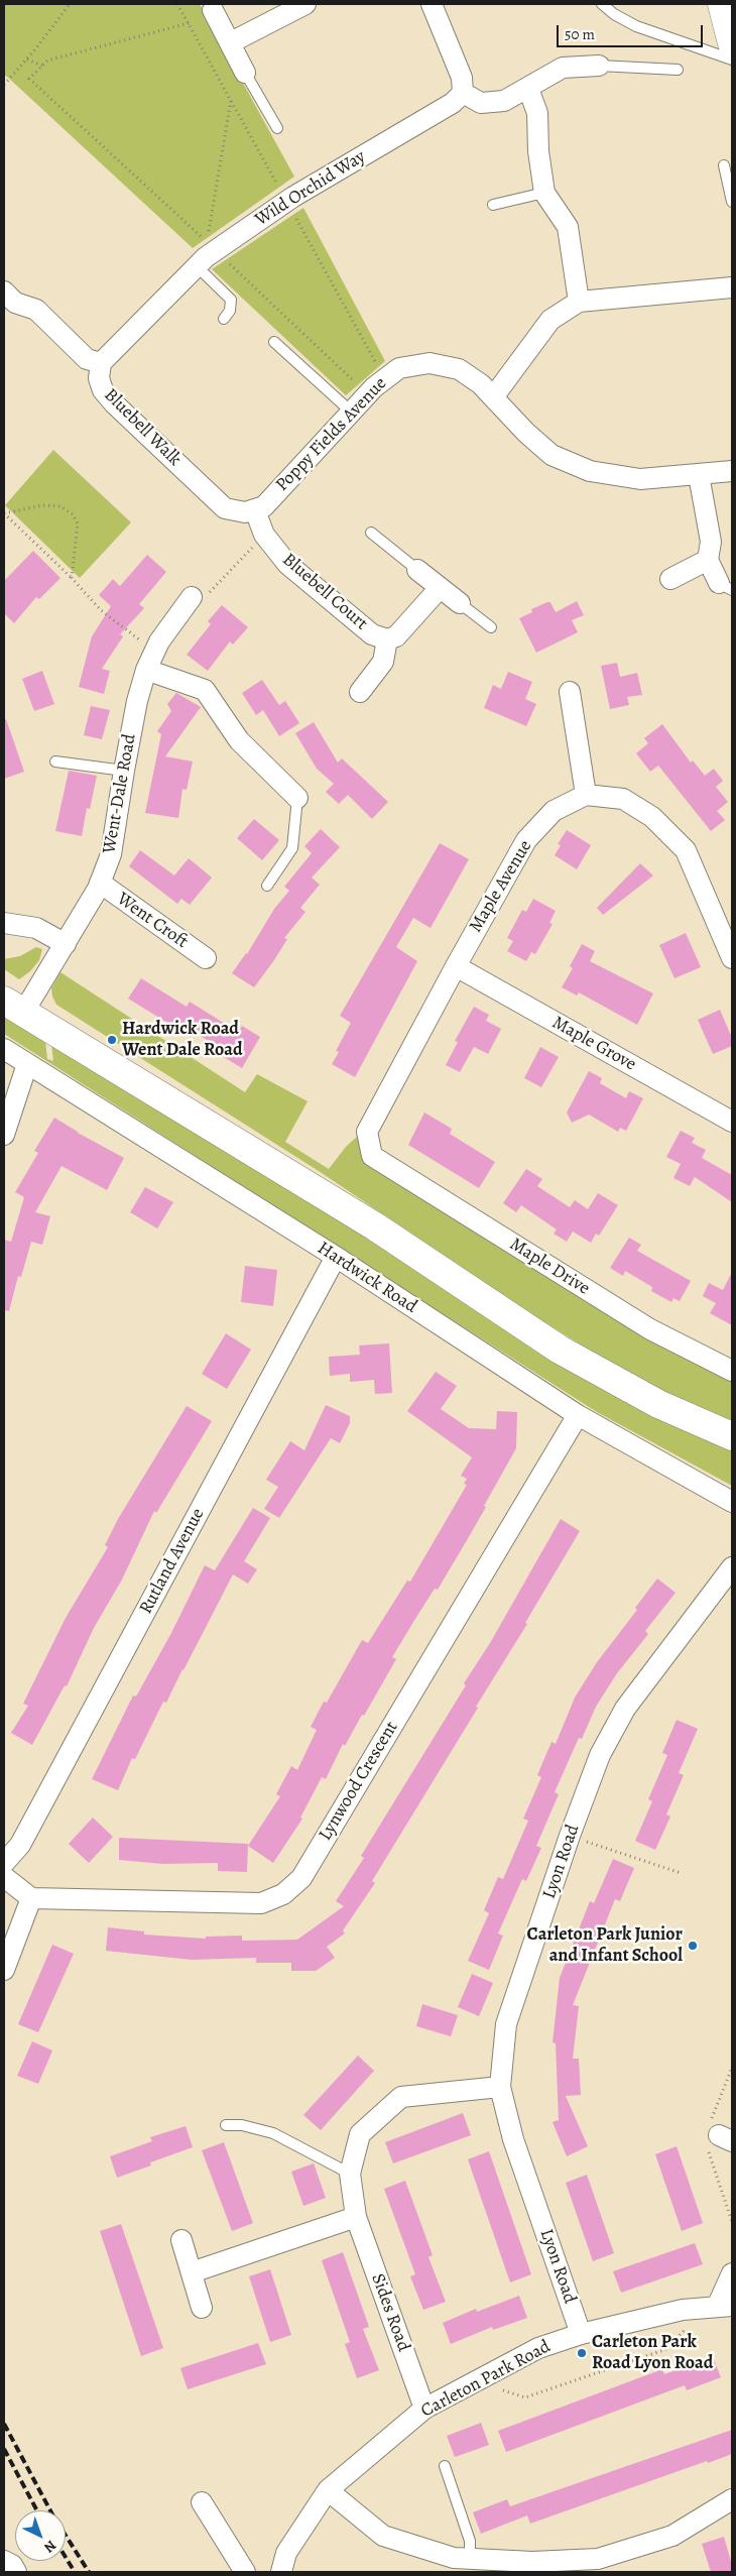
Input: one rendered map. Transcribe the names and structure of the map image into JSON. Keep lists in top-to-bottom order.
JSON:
{
  "streets": {
    "street": [
      "Wild Orchid Way",
      "Bluebell Walk",
      "Poppy Fields Avenue",
      "Bluebell Court",
      "Went-Dale Road",
      "Maple Avenue",
      "Went Croft",
      "Maple Grove",
      "Maple Drive",
      "Hardwick Road",
      "Rutland Avenue",
      "Lynwood Crescent",
      "Lyon Road",
      "Sides Road",
      "Carleton Park Road"
    ]
  },
  "crossings": [
    ["Wild Orchid Way", "Bluebell Walk"],
    ["Bluebell Walk", "Poppy Fields Avenue"],
    ["Bluebell Walk", "Bluebell Court"],
    ["Poppy Fields Avenue", "Bluebell Court"],
    ["Went-Dale Road", "Went Croft"],
    ["Maple Avenue", "Maple Grove"],
    ["Maple Avenue", "Maple Drive"],
    ["Hardwick Road", "Rutland Avenue"],
    ["Hardwick Road", "Lynwood Crescent"],
    ["Lyon Road", "Sides Road"],
    ["Lyon Road", "Carleton Park Road"],
    ["Sides Road", "Carleton Park Road"]
  ],
  "places": ["Hardwick Road Went Dale Road", "Carleton Park Junior and Infant School", "Carleton Park Road Lyon Road"],
  "scale_bar": "50 m",
  "north": "bottom right"
}
